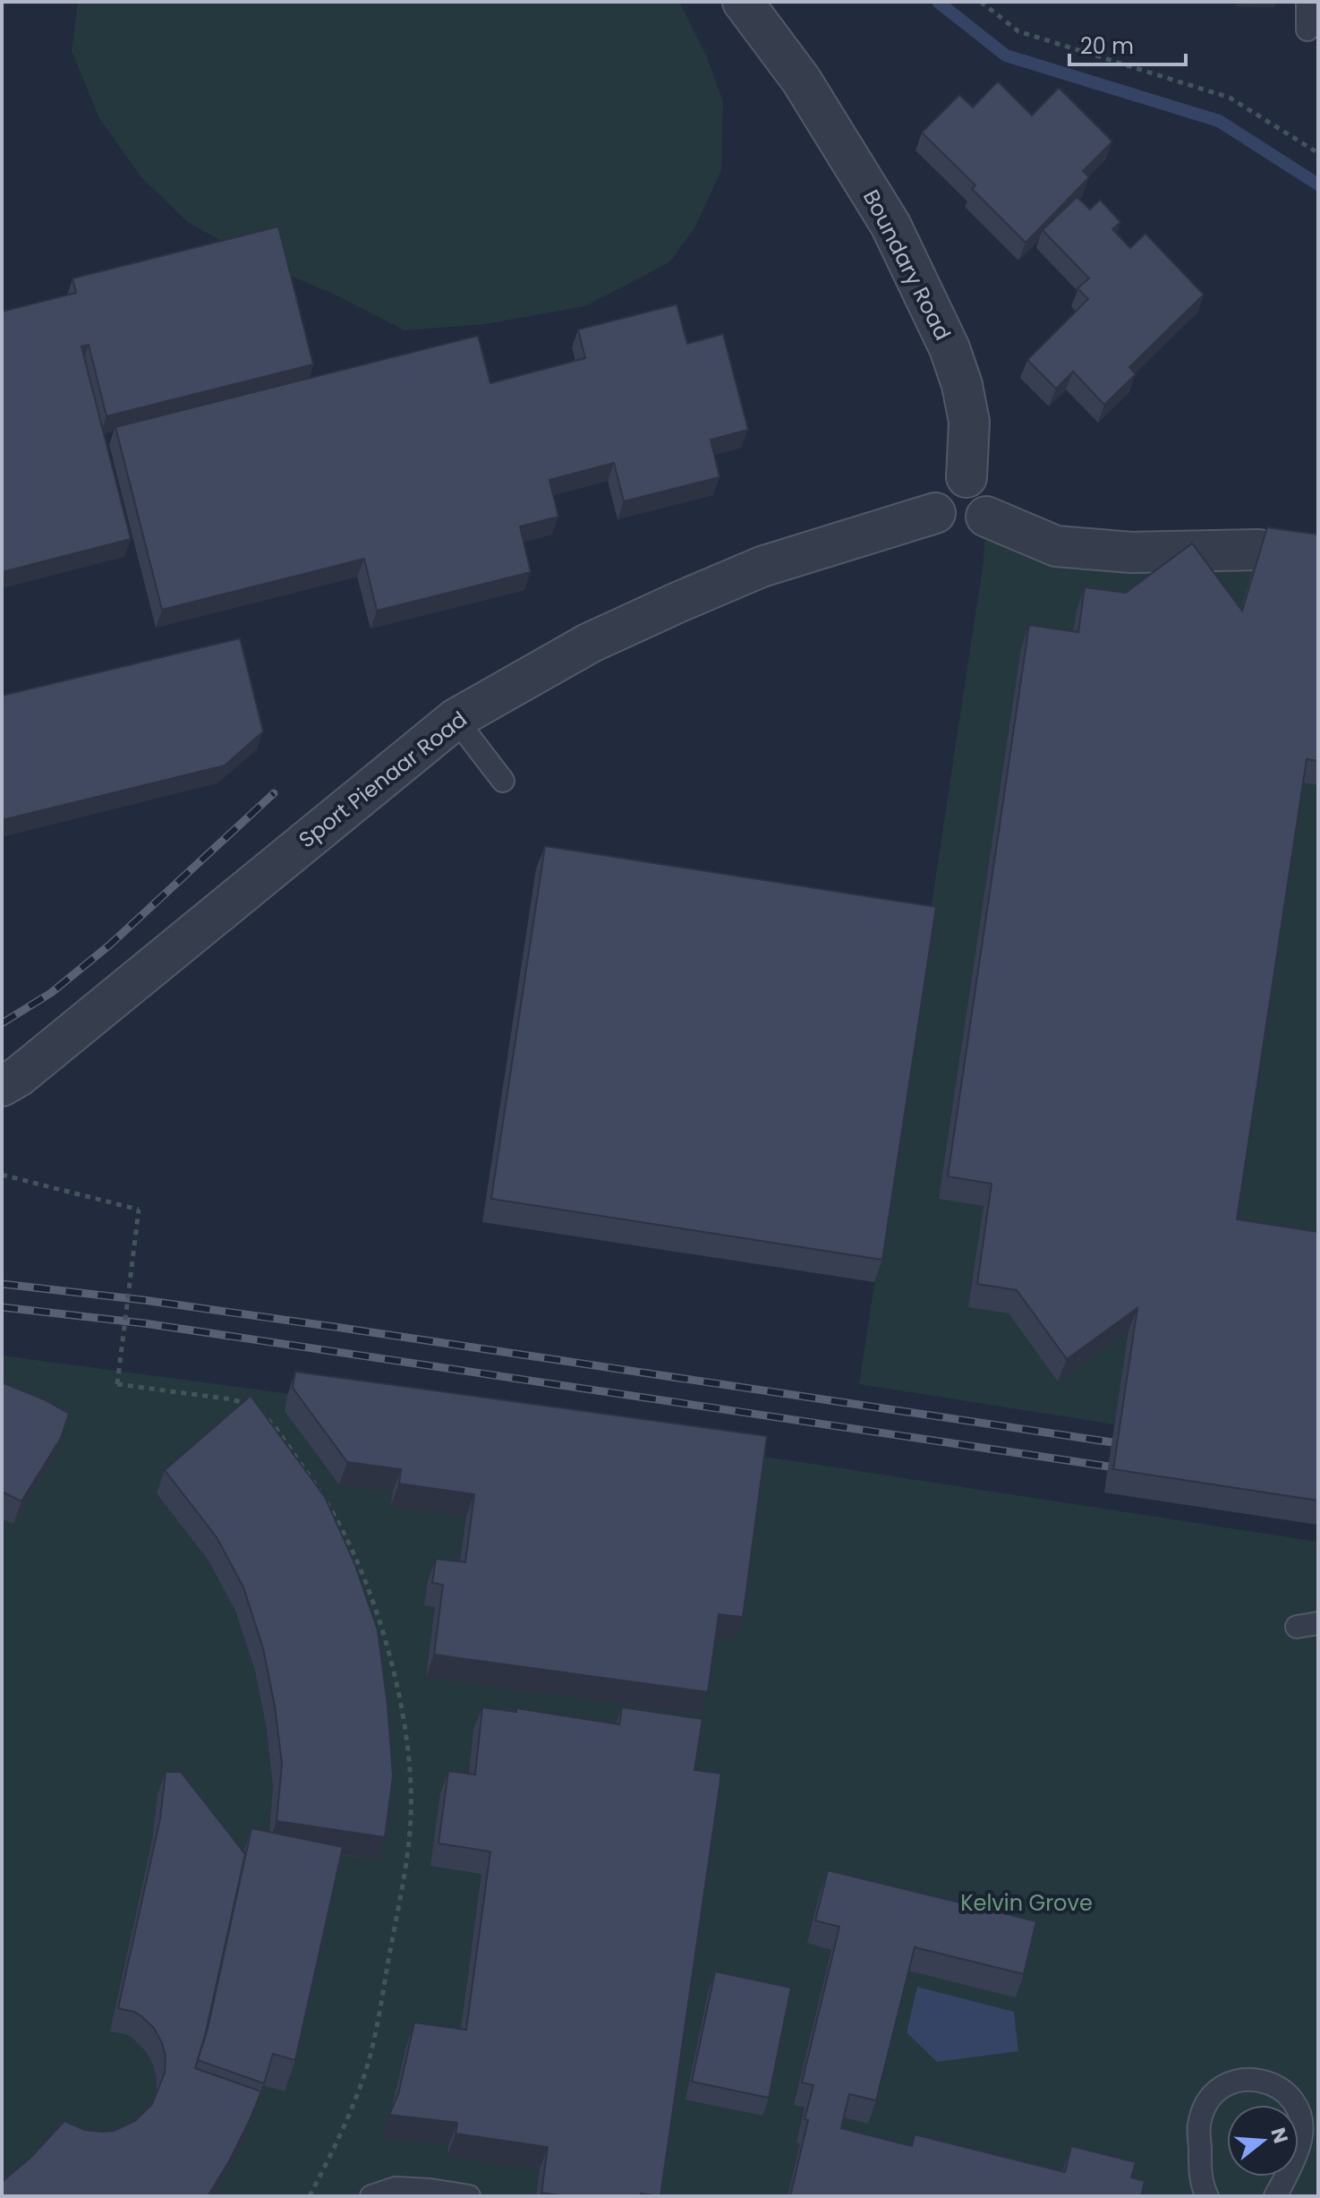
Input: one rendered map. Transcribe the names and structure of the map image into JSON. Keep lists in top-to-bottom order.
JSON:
{
  "streets": {
    "street": ["Boundary Road", "Sport Pienaar Road"]
  },
  "crossings": [
    ["Boundary Road", "Sport Pienaar Road"]
  ],
  "parks": ["Kelvin Grove"],
  "scale_bar": "20 m",
  "north": "right"
}
